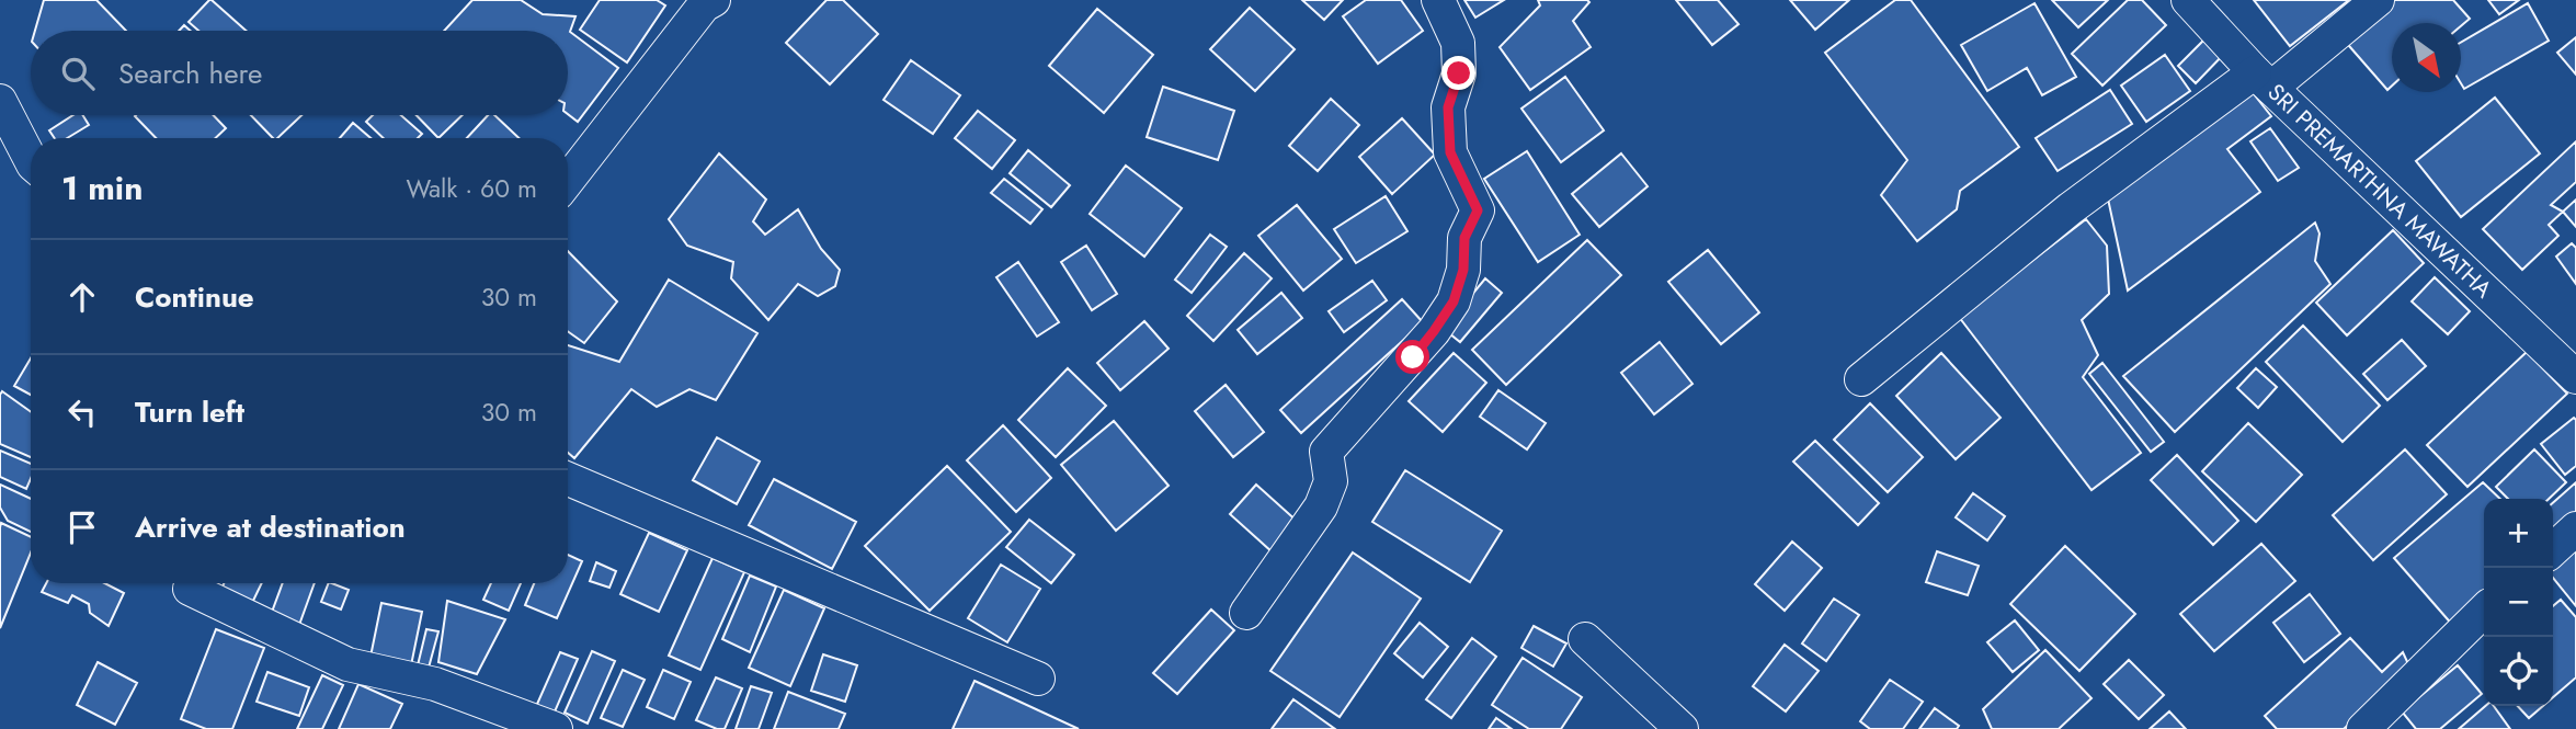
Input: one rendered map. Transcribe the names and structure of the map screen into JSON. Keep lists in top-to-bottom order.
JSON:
{
  "streets": {
    "street": ["SRI PREMARTHNA MAWATHA"]
  },
  "north": "bottom right",
  "page": {
    "search": "Search here",
    "heading": ["1 min", "Walk · 60 m"],
    "list": [
      ["Continue", "30 m"],
      ["Turn left", "30 m"],
      "Arrive at destination"
    ],
    "map_buttons": ["+", "−"]
  }
}
